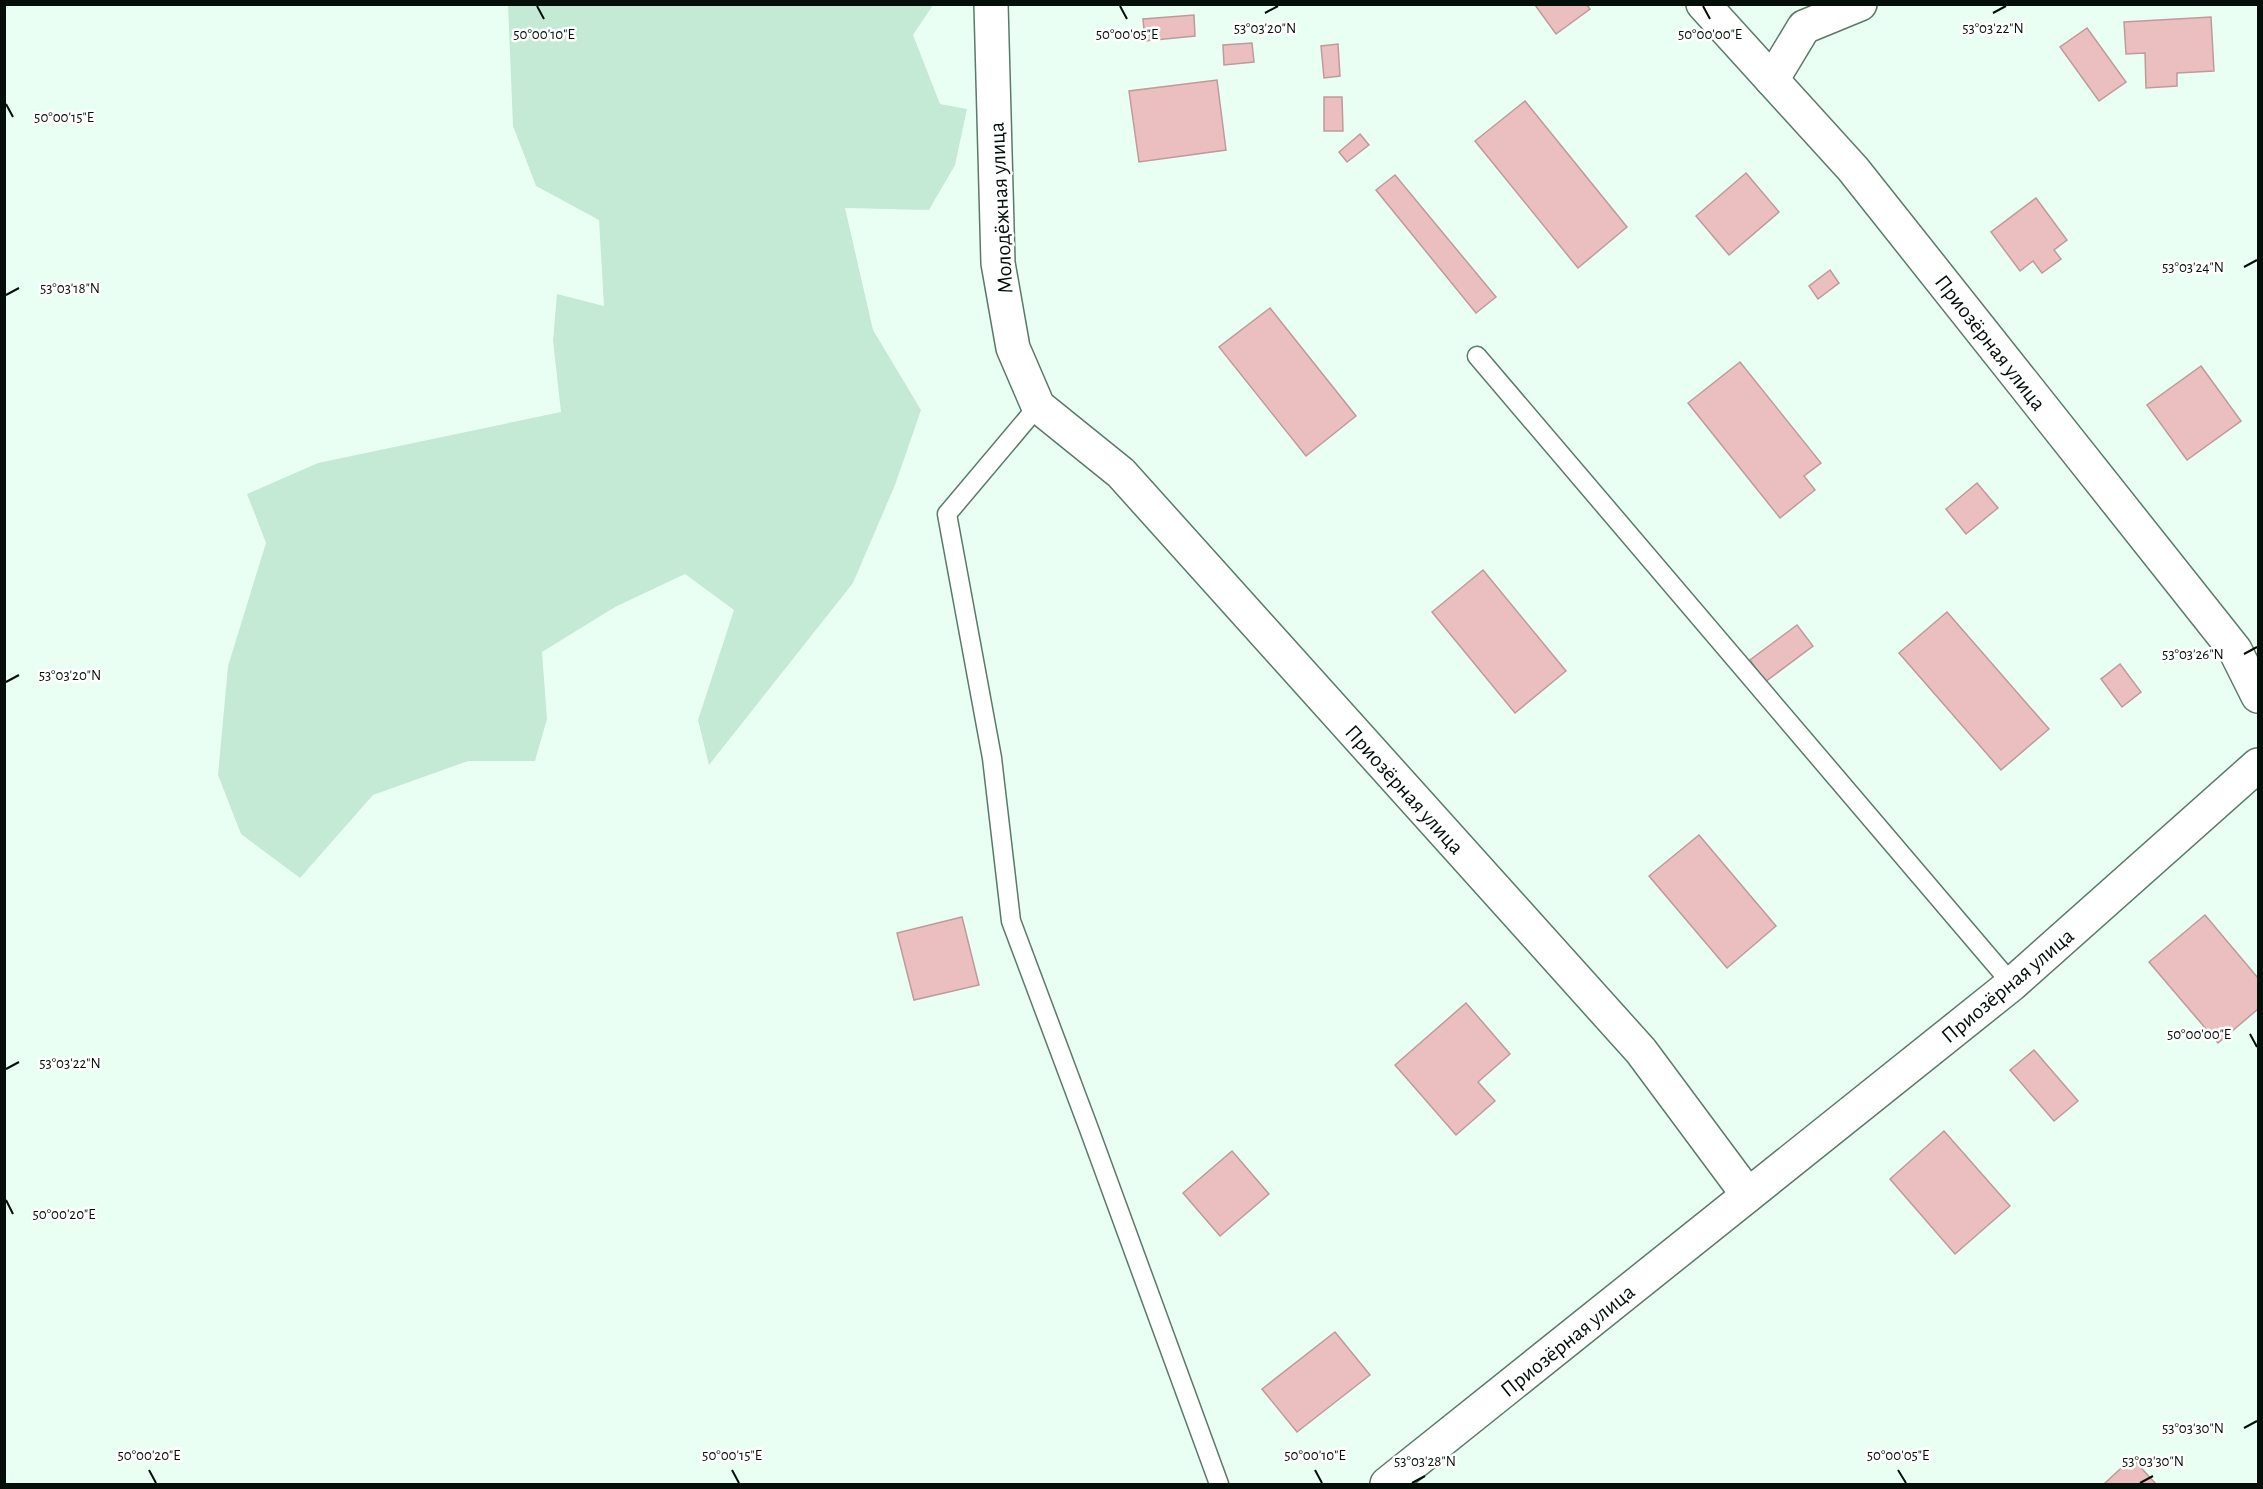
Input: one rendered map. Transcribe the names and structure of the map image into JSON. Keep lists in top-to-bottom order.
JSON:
{
  "streets": {
    "street": ["Молодёжная улица", "Приозёрная улица"]
  },
  "crossings": [
    ["Молодёжная улица", "Приозёрная улица"]
  ],
  "coordinates": [
    "53°03'20\"N",
    "53°03'22\"N",
    "50°00'10\"E",
    "50°00'05\"E",
    "50°00'00\"E",
    "50°00'15\"E",
    "53°03'24\"N",
    "53°03'18\"N",
    "53°03'26\"N",
    "50°00'20\"E",
    "53°03'30\"N",
    "53°03'28\"N"
  ]
}
